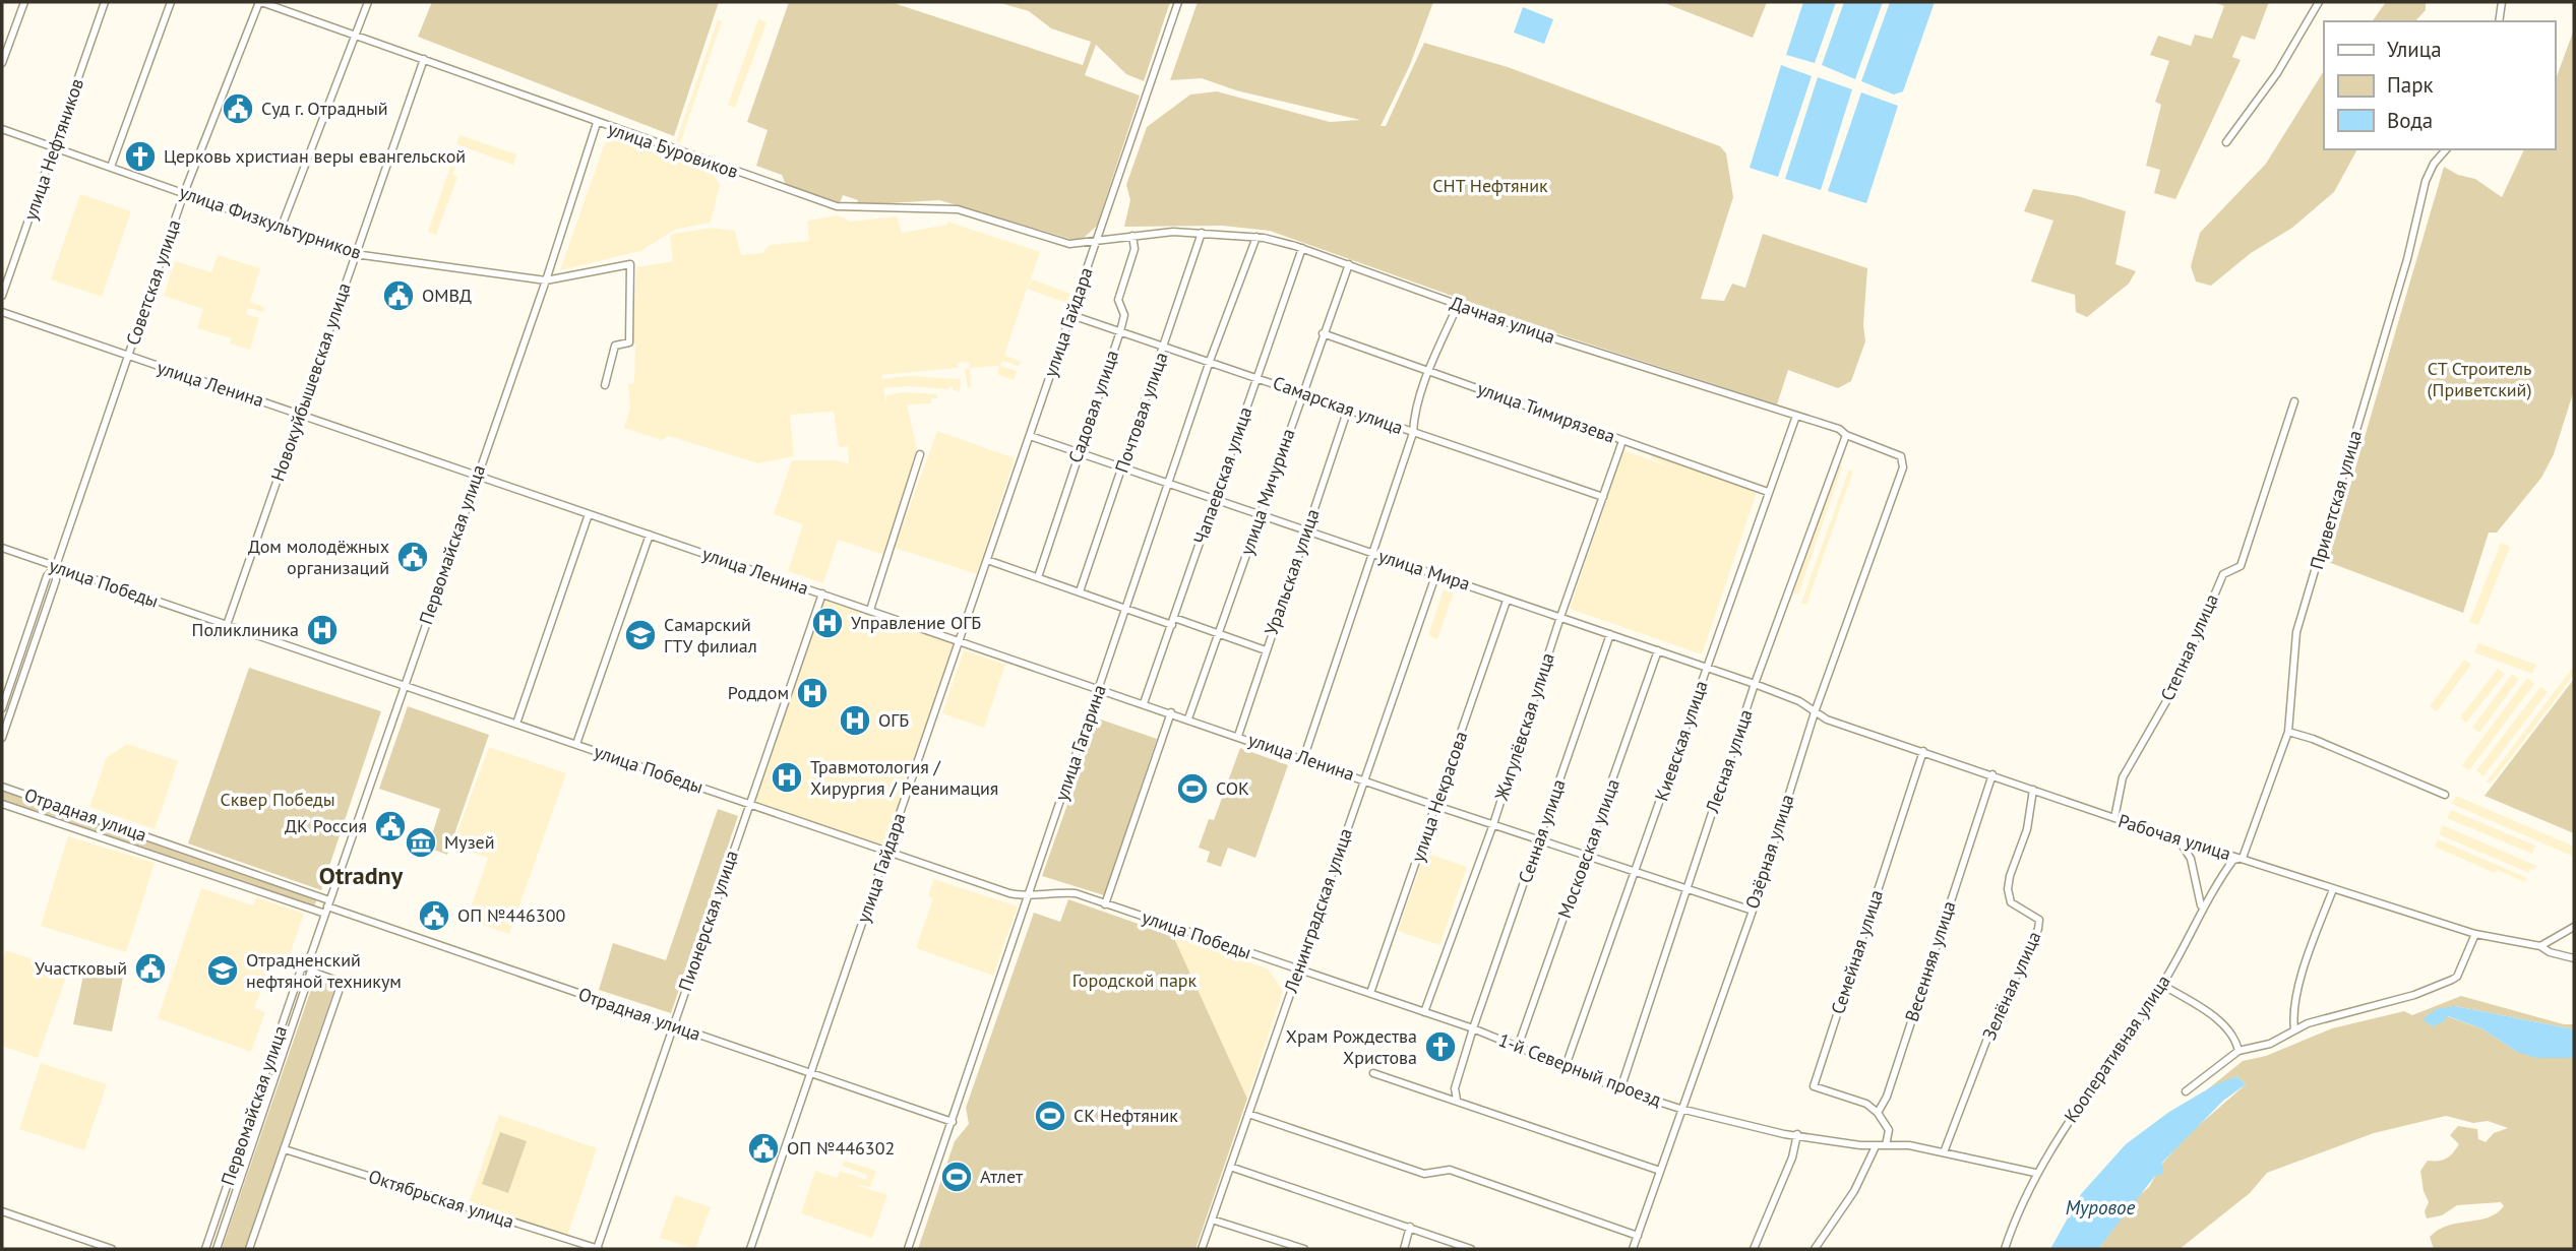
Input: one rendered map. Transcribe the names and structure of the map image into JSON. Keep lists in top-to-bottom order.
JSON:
{
  "streets": {
    "street": [
      "улица Нефтяников",
      "улица Буровиков",
      "улица Физкультурников",
      "Советская улица",
      "Дачная улица",
      "улица Гайдара",
      "Новокуйбышевская улица",
      "улица Ленина",
      "Самарская улица",
      "Садовая улица",
      "Почтовая улица",
      "улица Тимирязева",
      "Чапаевская улица",
      "улица Мичурина",
      "Приветская улица",
      "Первомайская улица",
      "улица Мира",
      "Уральская улица",
      "улица Победы",
      "Степная улица",
      "Жигулёвская улица",
      "Киевская улица",
      "улица Гагарина",
      "Лесная улица",
      "улица Некрасова",
      "Отрадная улица",
      "Сенная улица",
      "Рабочая улица",
      "Московская улица",
      "Озёрная улица",
      "Ленинградская улица",
      "Пионерская улица",
      "Семейная улица",
      "Весенняя улица",
      "Зелёная улица",
      "Кооперативная улица",
      "1-й Северный проезд",
      "Октябрьская улица"
    ]
  },
  "crossings": [
    ["улица Нефтяников", "улица Физкультурников"],
    ["улица Буровиков", "Советская улица"],
    ["улица Буровиков", "Дачная улица"],
    ["улица Буровиков", "улица Гайдара"],
    ["улица Буровиков", "Новокуйбышевская улица"],
    ["улица Буровиков", "Первомайская улица"],
    ["улица Физкультурников", "Советская улица"],
    ["улица Физкультурников", "Новокуйбышевская улица"],
    ["улица Физкультурников", "Первомайская улица"],
    ["Советская улица", "улица Ленина"],
    ["Советская улица", "улица Победы"],
    ["Дачная улица", "улица Гайдара"],
    ["Дачная улица", "Садовая улица"],
    ["Дачная улица", "Почтовая улица"],
    ["Дачная улица", "Чапаевская улица"],
    ["Дачная улица", "улица Мичурина"],
    ["Дачная улица", "Киевская улица"],
    ["Дачная улица", "улица Гагарина"],
    ["Дачная улица", "Лесная улица"],
    ["Дачная улица", "Озёрная улица"],
    ["улица Гайдара", "улица Ленина"],
    ["улица Гайдара", "Самарская улица"],
    ["улица Гайдара", "улица Мира"],
    ["улица Гайдара", "улица Победы"],
    ["улица Гайдара", "Отрадная улица"],
    ["Новокуйбышевская улица", "улица Ленина"],
    ["Новокуйбышевская улица", "улица Победы"],
    ["улица Ленина", "Чапаевская улица"],
    ["улица Ленина", "улица Мичурина"],
    ["улица Ленина", "Первомайская улица"],
    ["улица Ленина", "Уральская улица"],
    ["улица Ленина", "Жигулёвская улица"],
    ["улица Ленина", "Киевская улица"],
    ["улица Ленина", "улица Гагарина"],
    ["улица Ленина", "Лесная улица"],
    ["улица Ленина", "улица Некрасова"],
    ["улица Ленина", "Сенная улица"],
    ["улица Ленина", "Московская улица"],
    ["улица Ленина", "Озёрная улица"],
    ["улица Ленина", "Ленинградская улица"],
    ["улица Ленина", "Пионерская улица"],
    ["Самарская улица", "Садовая улица"],
    ["Самарская улица", "Почтовая улица"],
    ["Самарская улица", "Чапаевская улица"],
    ["Самарская улица", "улица Мичурина"],
    ["Самарская улица", "Уральская улица"],
    ["Самарская улица", "Жигулёвская улица"],
    ["Самарская улица", "улица Гагарина"],
    ["Садовая улица", "улица Мира"],
    ["Почтовая улица", "улица Мира"],
    ["улица Тимирязева", "улица Мичурина"],
    ["улица Тимирязева", "Жигулёвская улица"],
    ["улица Тимирязева", "Киевская улица"],
    ["Чапаевская улица", "улица Мира"],
    ["улица Мичурина", "улица Мира"],
    ["Приветская улица", "Рабочая улица"],
    ["Приветская улица", "Кооперативная улица"],
    ["Первомайская улица", "улица Победы"],
    ["Первомайская улица", "Отрадная улица"],
    ["улица Мира", "Уральская улица"],
    ["улица Мира", "Жигулёвская улица"],
    ["улица Мира", "Киевская улица"],
    ["улица Мира", "улица Гагарина"],
    ["улица Мира", "Лесная улица"],
    ["улица Мира", "улица Некрасова"],
    ["улица Мира", "Сенная улица"],
    ["улица Мира", "Рабочая улица"],
    ["улица Мира", "Московская улица"],
    ["улица Мира", "Озёрная улица"],
    ["улица Мира", "Ленинградская улица"],
    ["улица Победы", "улица Гагарина"],
    ["улица Победы", "Ленинградская улица"],
    ["улица Победы", "Пионерская улица"],
    ["улица Победы", "1-й Северный проезд"],
    ["Степная улица", "Рабочая улица"],
    ["Жигулёвская улица", "1-й Северный проезд"],
    ["Киевская улица", "1-й Северный проезд"],
    ["улица Гагарина", "Отрадная улица"],
    ["Лесная улица", "1-й Северный проезд"],
    ["улица Некрасова", "1-й Северный проезд"],
    ["Отрадная улица", "Пионерская улица"],
    ["Сенная улица", "1-й Северный проезд"],
    ["Рабочая улица", "Озёрная улица"],
    ["Рабочая улица", "Семейная улица"],
    ["Рабочая улица", "Весенняя улица"],
    ["Рабочая улица", "Зелёная улица"],
    ["Рабочая улица", "Кооперативная улица"],
    ["Московская улица", "1-й Северный проезд"],
    ["Озёрная улица", "1-й Северный проезд"],
    ["Ленинградская улица", "1-й Северный проезд"],
    ["Пионерская улица", "Октябрьская улица"],
    ["Семейная улица", "Весенняя улица"],
    ["Зелёная улица", "1-й Северный проезд"],
    ["Кооперативная улица", "1-й Северный проезд"]
  ],
  "districts": ["Otradny"],
  "water": ["Муровое"],
  "parks": [
    "СНТ Нефтяник",
    "СТ Строитель (Приветский)",
    "Сквер Победы",
    "Городской парк"
  ],
  "places": {
    "public building": [
      "Суд г. Отрадный",
      "ОМВД",
      "Дом молодёжных организаций",
      "ДК Россия",
      "ОП №446300",
      "Участковый",
      "ОП №446302"
    ],
    "church": ["Церковь христиан веры евангельской", "Храм Рождества Христова"],
    "hospital": [
      "Управление ОГБ",
      "Поликлиника",
      "Роддом",
      "ОГБ",
      "Травмотология / Хирургия / Реанимация"
    ],
    "school or university": ["Самарский ГТУ филиал", "Отрадненский нефтяной техникум"],
    "sports": ["СОК", "СК Нефтяник", "Атлет"],
    "museum": ["Музей"]
  },
  "legend": ["Улица", "Парк", "Вода"]
}
